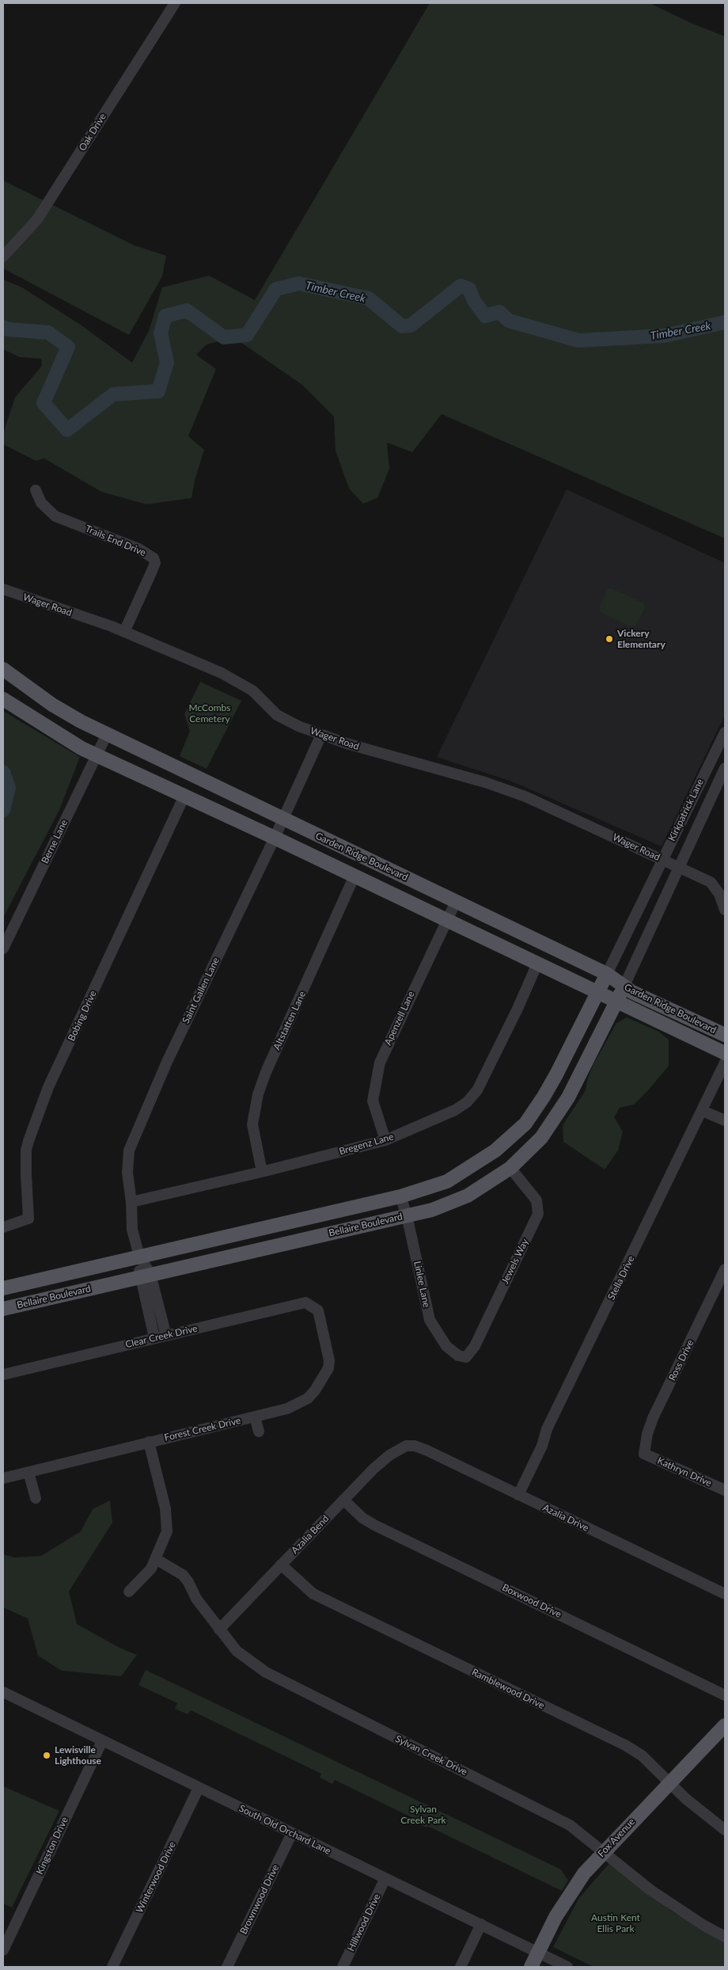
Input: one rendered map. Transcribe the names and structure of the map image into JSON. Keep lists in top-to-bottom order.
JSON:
{
  "streets": {
    "main road": ["Garden Ridge Boulevard", "Bellaire Boulevard", "Fox Avenue"],
    "street": [
      "Oak Drive",
      "Trails End Drive",
      "Wager Road",
      "Kirkpatrick Lane",
      "Berne Lane",
      "Saint Gallen Lane",
      "Bobing Drive",
      "Apenzell Lane",
      "Altstatten Lane",
      "Bregenz Lane",
      "Jewels Way",
      "Stella Drive",
      "Linlee Lane",
      "Clear Creek Drive",
      "Ross Drive",
      "Forest Creek Drive",
      "Kathryn Drive",
      "Azalia Drive",
      "Azalia Bend",
      "Boxwood Drive",
      "Ramblewood Drive",
      "Sylvan Creek Drive",
      "South Old Orchard Lane",
      "Kingston Drive",
      "Winterwood Drive",
      "Brownwood Drive",
      "Hillwood Drive"
    ]
  },
  "crossings": [
    ["Trails End Drive", "Wager Road"],
    ["Wager Road", "Kirkpatrick Lane"],
    ["Wager Road", "Saint Gallen Lane"],
    ["Kirkpatrick Lane", "Garden Ridge Boulevard"],
    ["Kirkpatrick Lane", "Bellaire Boulevard"],
    ["Berne Lane", "Garden Ridge Boulevard"],
    ["Garden Ridge Boulevard", "Saint Gallen Lane"],
    ["Garden Ridge Boulevard", "Bobing Drive"],
    ["Garden Ridge Boulevard", "Apenzell Lane"],
    ["Garden Ridge Boulevard", "Altstatten Lane"],
    ["Garden Ridge Boulevard", "Bregenz Lane"],
    ["Garden Ridge Boulevard", "Bellaire Boulevard"],
    ["Saint Gallen Lane", "Bregenz Lane"],
    ["Saint Gallen Lane", "Bellaire Boulevard"],
    ["Apenzell Lane", "Bregenz Lane"],
    ["Altstatten Lane", "Bregenz Lane"],
    ["Bellaire Boulevard", "Jewels Way"],
    ["Bellaire Boulevard", "Linlee Lane"],
    ["Jewels Way", "Linlee Lane"],
    ["Stella Drive", "Azalia Drive"],
    ["Clear Creek Drive", "Forest Creek Drive"],
    ["Ross Drive", "Kathryn Drive"],
    ["Azalia Drive", "Azalia Bend"],
    ["Azalia Bend", "Boxwood Drive"],
    ["Azalia Bend", "Ramblewood Drive"],
    ["Azalia Bend", "Sylvan Creek Drive"],
    ["Ramblewood Drive", "Fox Avenue"],
    ["Sylvan Creek Drive", "Fox Avenue"],
    ["South Old Orchard Lane", "Fox Avenue"],
    ["South Old Orchard Lane", "Kingston Drive"],
    ["South Old Orchard Lane", "Winterwood Drive"],
    ["South Old Orchard Lane", "Brownwood Drive"],
    ["South Old Orchard Lane", "Hillwood Drive"]
  ],
  "water": ["Timber Creek"],
  "parks": ["McCombs Cemetery", "Sylvan Creek Park", "Austin Kent Ellis Park"],
  "places": ["Vickery Elementary", "Lewisville Lighthouse"]
}
